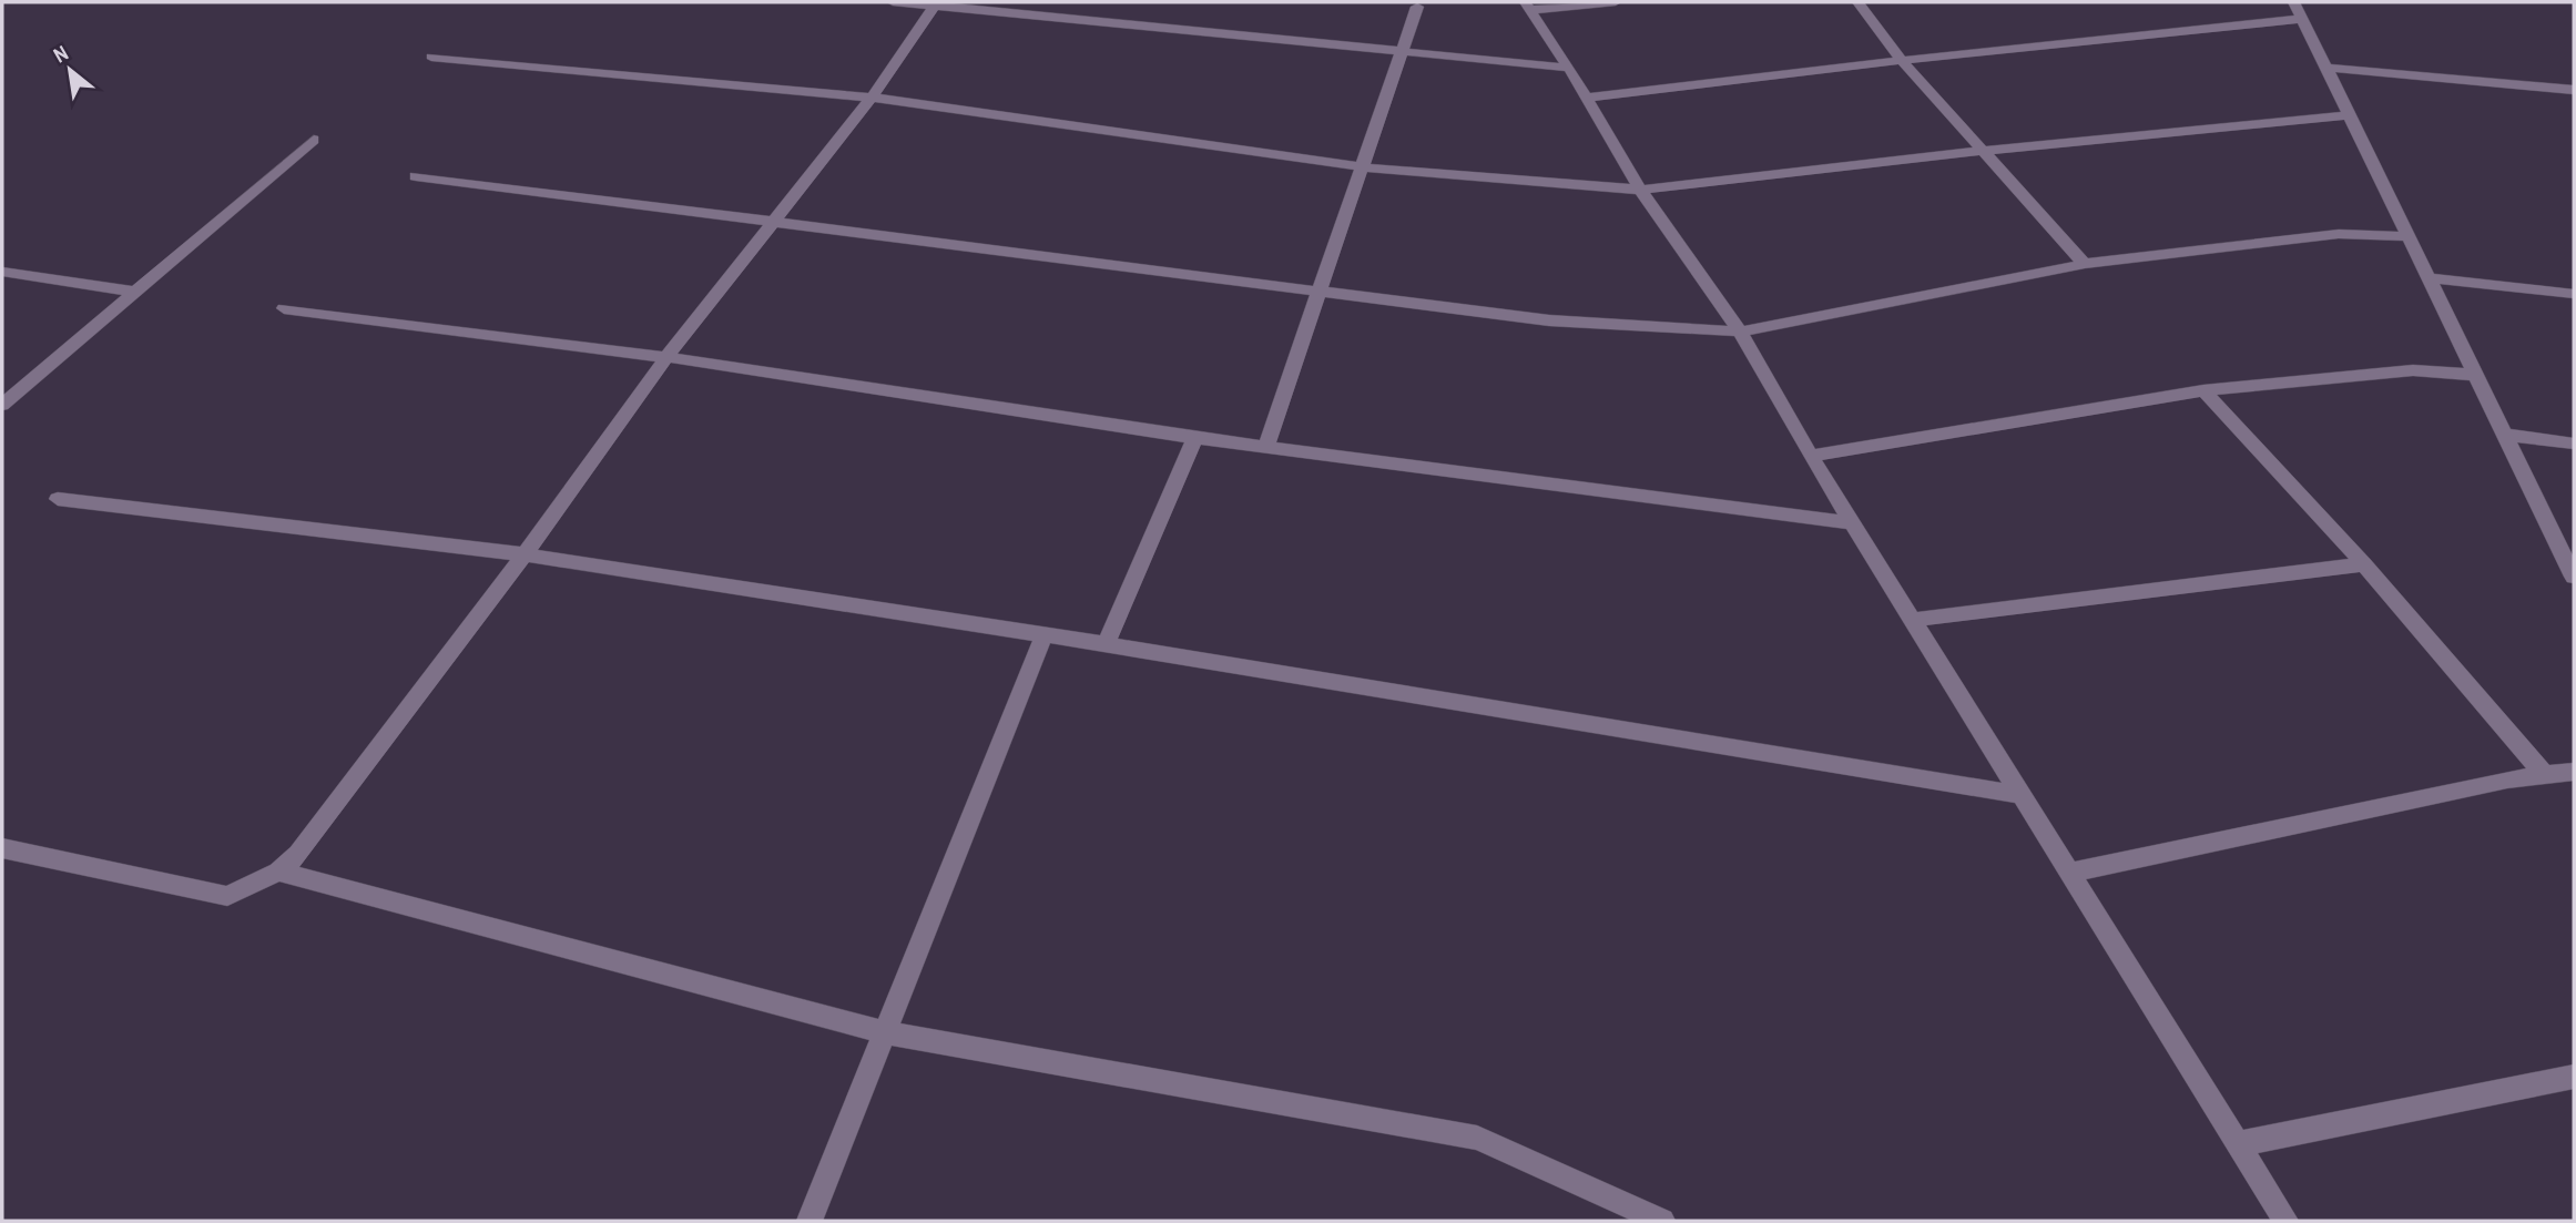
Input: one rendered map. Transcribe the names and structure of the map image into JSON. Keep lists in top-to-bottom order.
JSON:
{
  "north": "top left"
}
